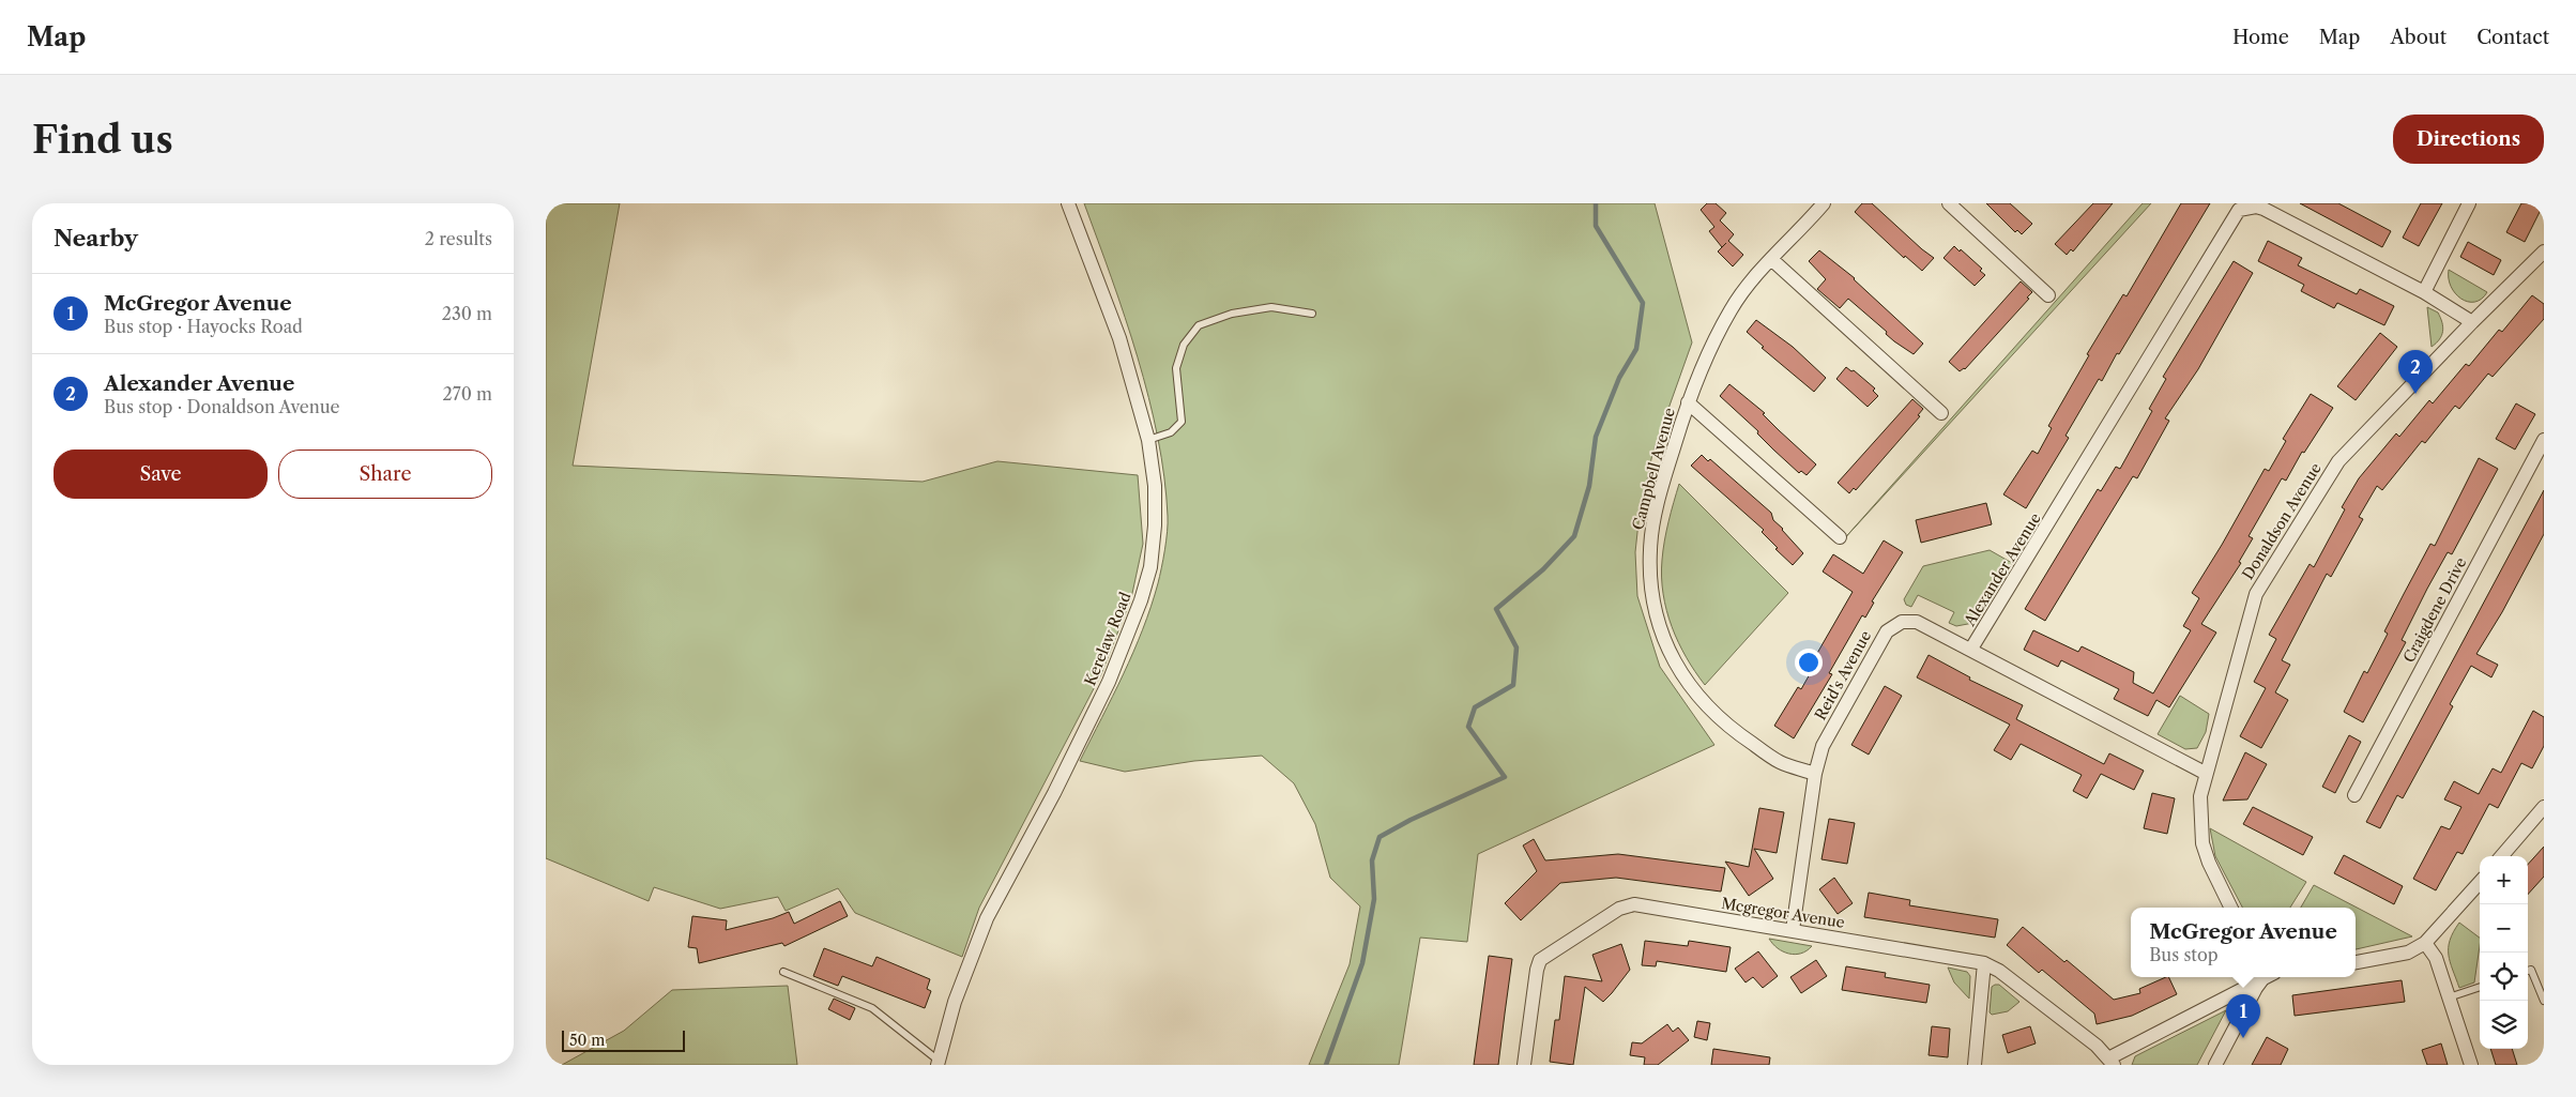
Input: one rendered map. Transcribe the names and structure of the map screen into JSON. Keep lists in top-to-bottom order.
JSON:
{
  "streets": {
    "street": [
      "Campbell Avenue",
      "Donaldson Avenue",
      "Alexander Avenue",
      "Craigdene Drive",
      "Kerelaw Road",
      "Reid's Avenue",
      "Mcgregor Avenue"
    ]
  },
  "crossings": [
    ["Campbell Avenue", "Reid's Avenue"],
    ["Donaldson Avenue", "Alexander Avenue"],
    ["Donaldson Avenue", "Reid's Avenue"],
    ["Alexander Avenue", "Reid's Avenue"],
    ["Reid's Avenue", "Mcgregor Avenue"]
  ],
  "scale_bar": "50 m",
  "page": {
    "header": "Map",
    "nav": [
      "Home",
      "Map",
      "About",
      "Contact"
    ],
    "buttons": [
      "Directions",
      ["Save", "Share"]
    ],
    "title": "Find us",
    "heading": ["Nearby", "2 results"],
    "list": [
      {
        "mark": "1",
        "name": "McGregor Avenue",
        "note": "Bus stop · Hayocks Road",
        "value": "230 m"
      },
      {
        "mark": "2",
        "name": "Alexander Avenue",
        "note": "Bus stop · Donaldson Avenue",
        "value": "270 m"
      }
    ],
    "pins": ["2", "1"],
    "map_buttons": ["+", "−"],
    "popup": ["McGregor Avenue", "Bus stop"],
    "scale": "50 m"
  }
}
